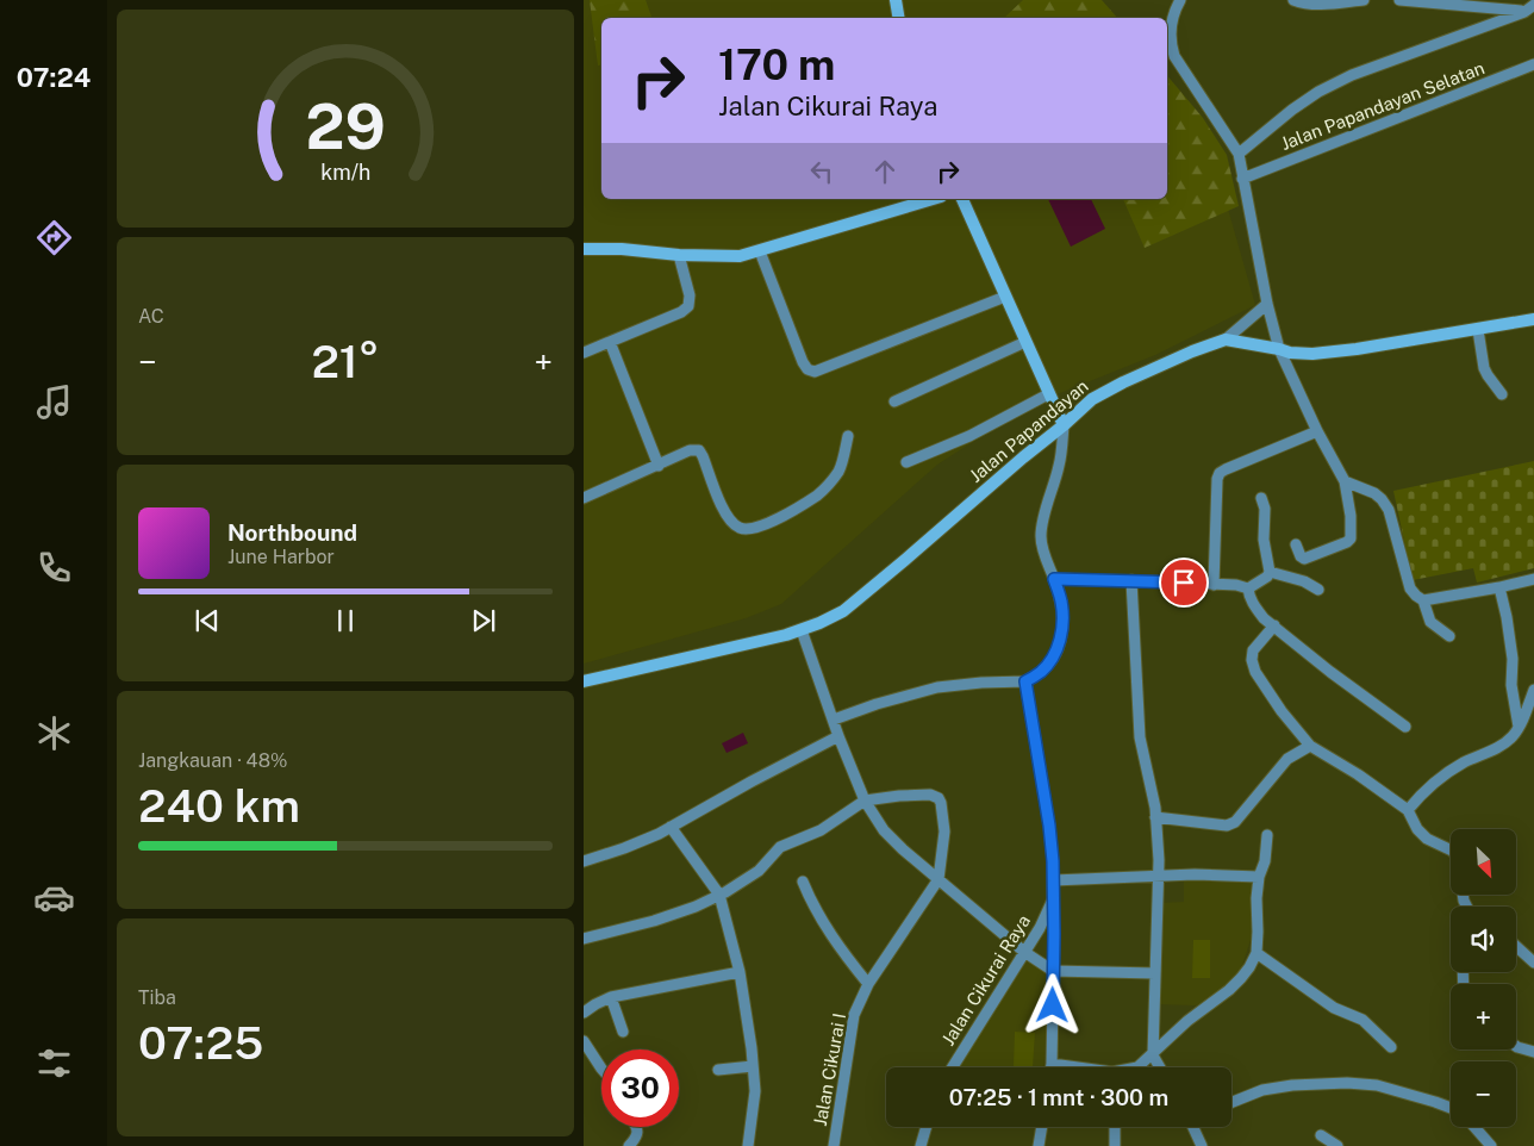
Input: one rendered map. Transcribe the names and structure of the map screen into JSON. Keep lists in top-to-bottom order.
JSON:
{
  "streets": {
    "main road": ["Jalan Papandayan"],
    "street": ["Jalan Papandayan Selatan", "Jalan Cikurai Raya", "Jalan Cikurai I"]
  },
  "north": "bottom right",
  "page": {
    "tabs": "07:24",
    "turn": ["170 m", "Jalan Cikurai Raya"],
    "tile": [
      "AC",
      ["Jangkauan · 48%", "240 km"],
      ["Tiba", "07:25"]
    ],
    "heat": ["−", "21°", "+"],
    "song": ["Northbound", "June Harbor"],
    "map_buttons": ["+", "−"],
    "limit": "30",
    "trip": "07:25 · 1 mnt · 300 m",
    "gauge": ["29", "km/h"]
  }
}
